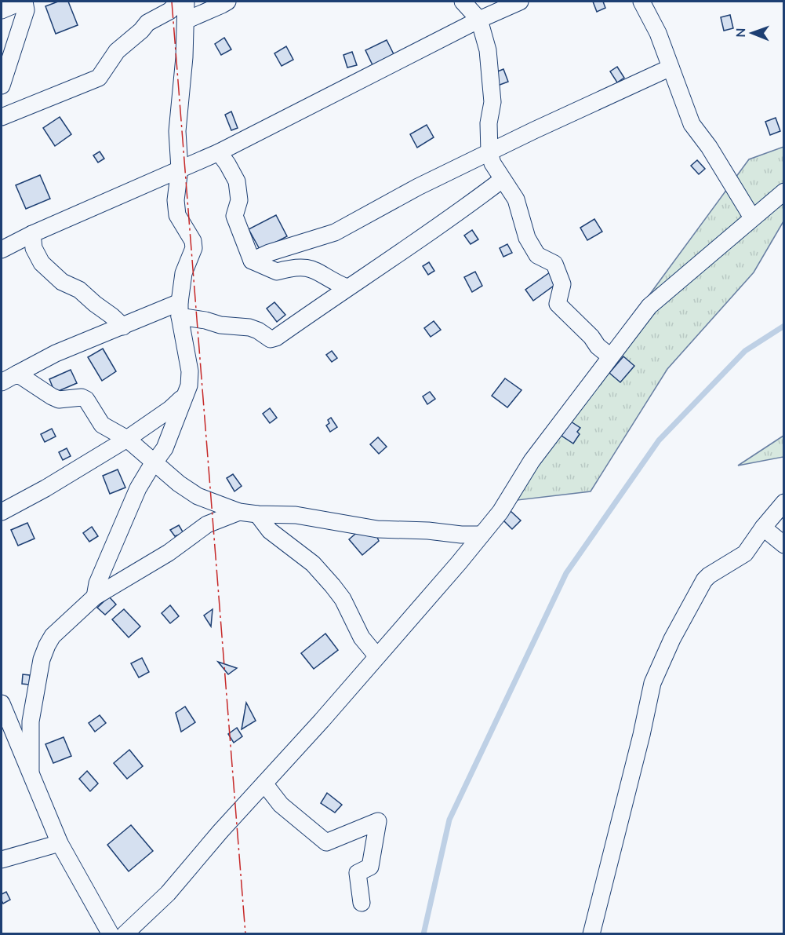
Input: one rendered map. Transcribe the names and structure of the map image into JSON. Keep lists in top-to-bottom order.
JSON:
{
  "north": "left"
}
